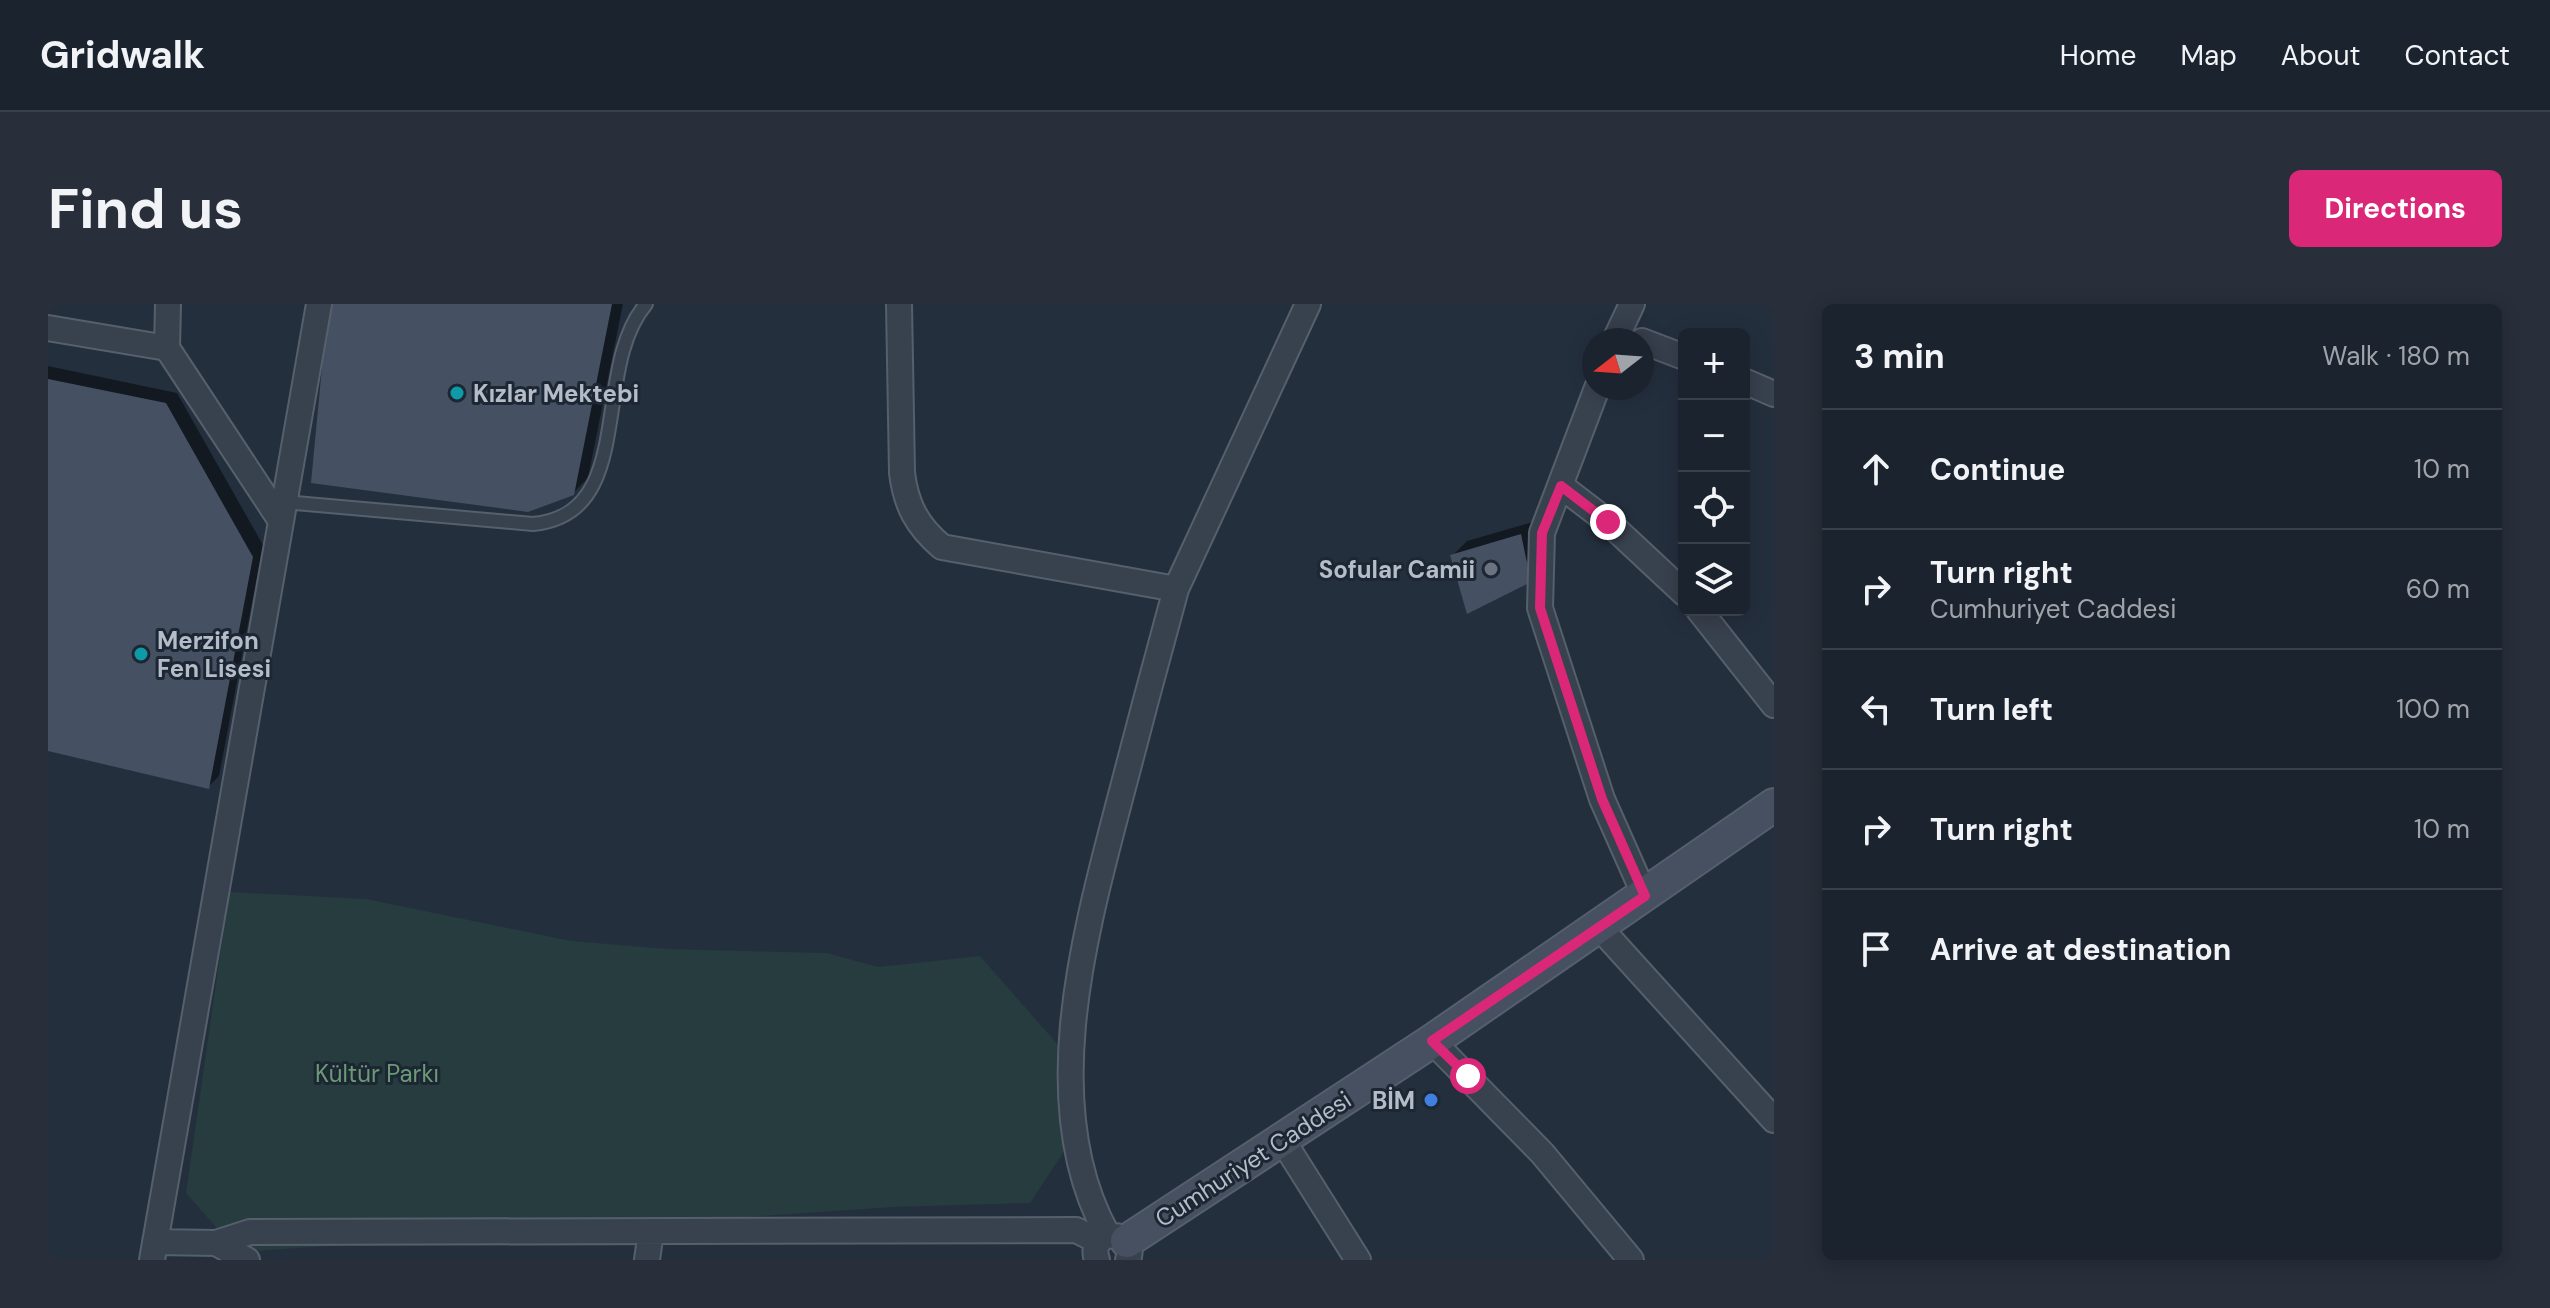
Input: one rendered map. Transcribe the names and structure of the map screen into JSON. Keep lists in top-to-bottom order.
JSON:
{
  "streets": {
    "main road": ["Cumhuriyet Caddesi"]
  },
  "parks": ["Kültür Parkı"],
  "places": [
    "Kızlar Mektebi",
    "Sofular Camii",
    "Merzifon Fen Lisesi",
    "BİM"
  ],
  "north": "left",
  "page": {
    "header": "Gridwalk",
    "nav": [
      "Home",
      "Map",
      "About",
      "Contact"
    ],
    "buttons": "Directions",
    "title": "Find us",
    "heading": ["3 min", "Walk · 180 m"],
    "map_buttons": ["+", "−"],
    "list": [
      ["Continue", "10 m"],
      ["Turn right", "Cumhuriyet Caddesi", "60 m"],
      ["Turn left", "100 m"],
      ["Turn right", "10 m"],
      "Arrive at destination"
    ]
  }
}
